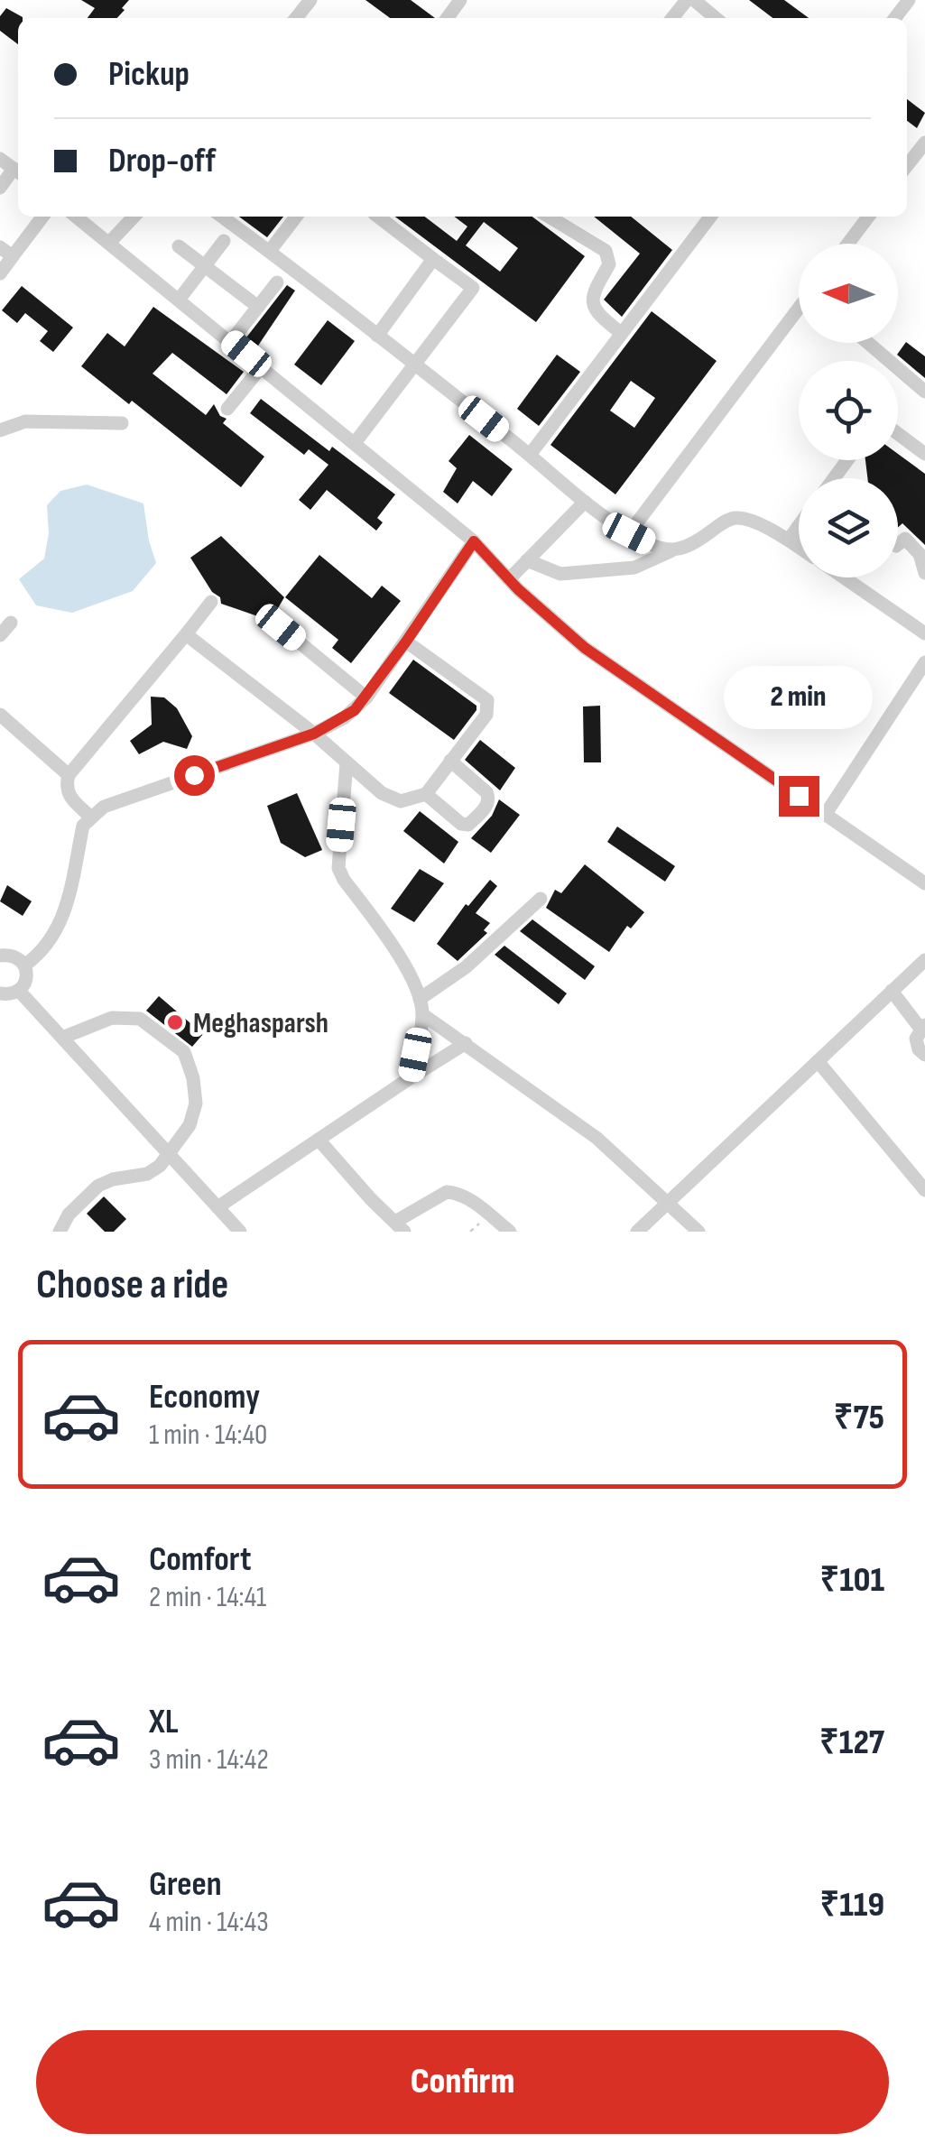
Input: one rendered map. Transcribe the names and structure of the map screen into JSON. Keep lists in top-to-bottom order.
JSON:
{
  "places": ["Meghasparsh"],
  "north": "left",
  "page": {
    "banner": ["Pickup", "Drop-off"],
    "bubble": "2 min",
    "heading": "Choose a ride",
    "list": [
      {
        "name": "Economy",
        "note": "1 min · 14:40",
        "value": "₹75"
      },
      {
        "name": "Comfort",
        "note": "2 min · 14:41",
        "value": "₹101"
      },
      {
        "name": "XL",
        "note": "3 min · 14:42",
        "value": "₹127"
      },
      {
        "name": "Green",
        "note": "4 min · 14:43",
        "value": "₹119"
      }
    ],
    "buttons": "Confirm"
  }
}
